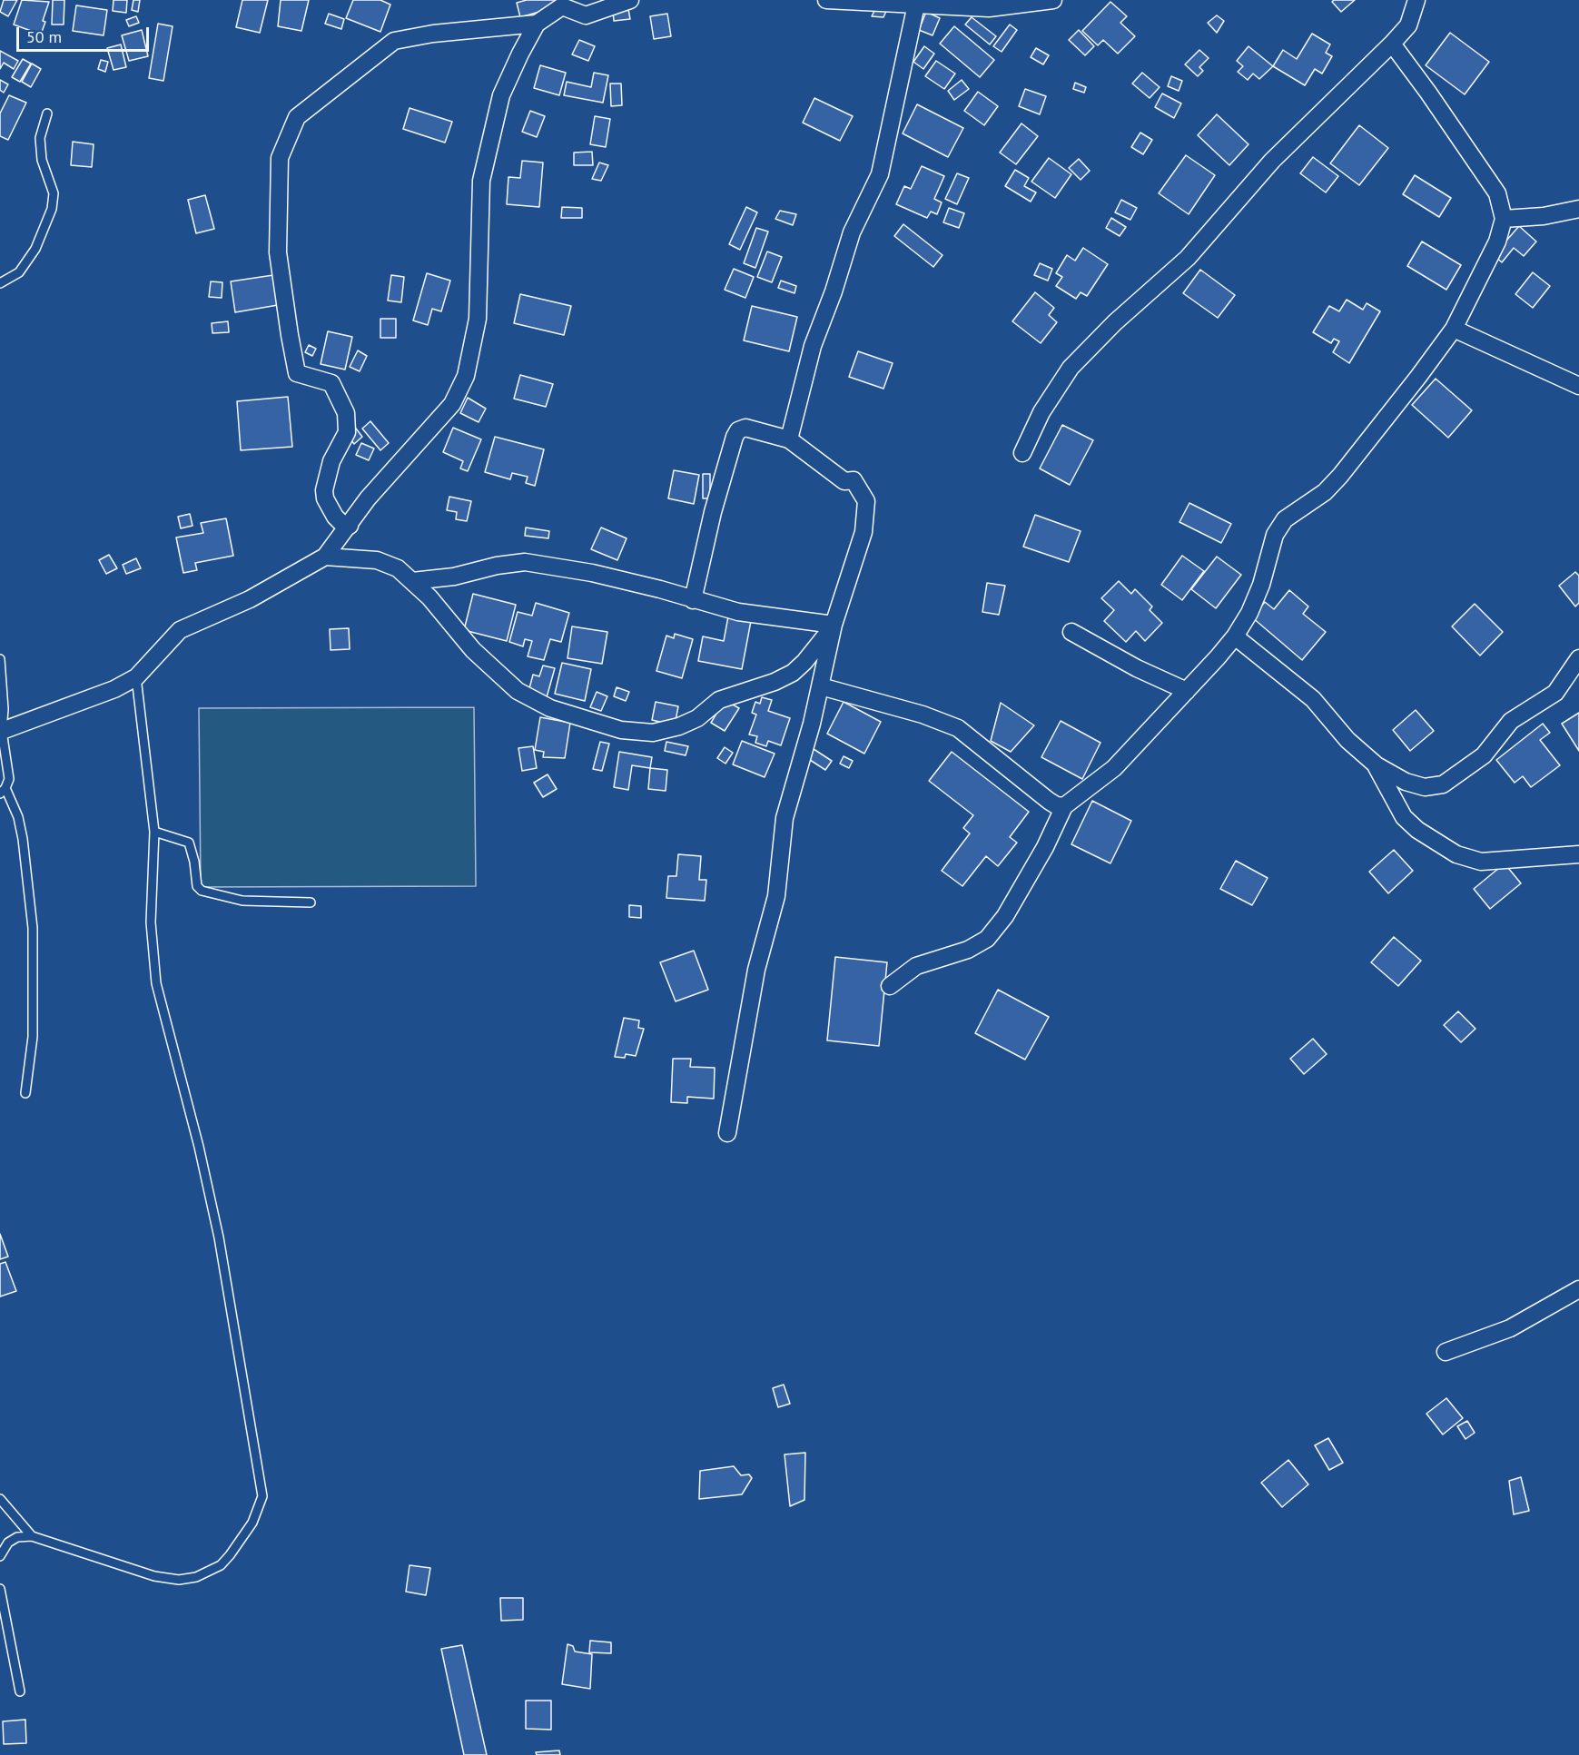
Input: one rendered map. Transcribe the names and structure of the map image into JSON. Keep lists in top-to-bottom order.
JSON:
{
  "scale_bar": "50 m"
}
